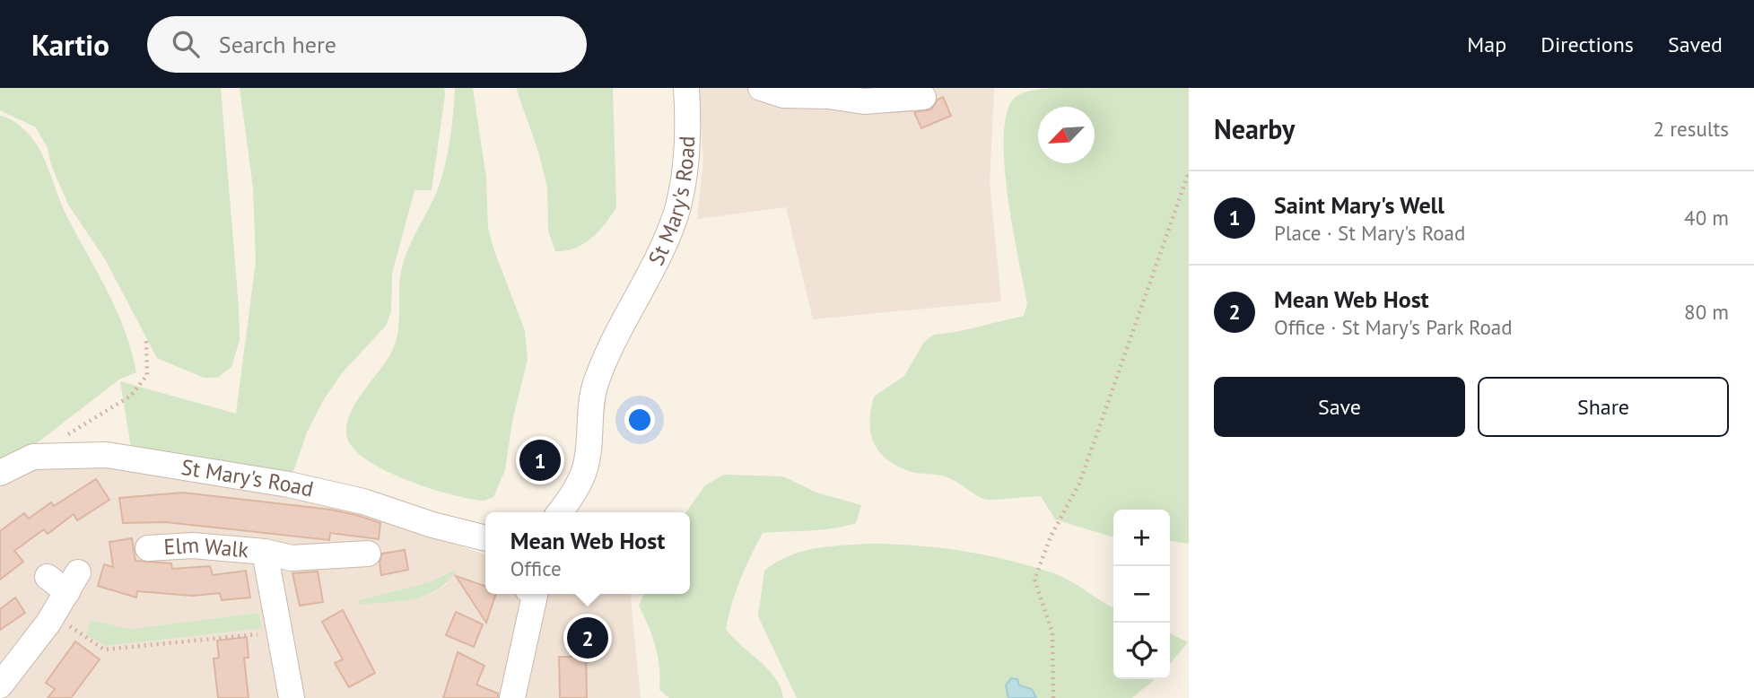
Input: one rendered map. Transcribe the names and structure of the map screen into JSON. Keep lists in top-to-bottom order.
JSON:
{
  "streets": {
    "street": ["St Mary's Road", "Elm Walk"]
  },
  "north": "bottom left",
  "page": {
    "header": "Kartio",
    "search": "Search here",
    "nav": ["Map", "Directions", "Saved"],
    "heading": ["Nearby", "2 results"],
    "list": [
      {
        "mark": "1",
        "name": "Saint Mary's Well",
        "note": "Place · St Mary's Road",
        "value": "40 m"
      },
      {
        "mark": "2",
        "name": "Mean Web Host",
        "note": "Office · St Mary's Park Road",
        "value": "80 m"
      }
    ],
    "buttons": ["Save", "Share"],
    "pins": ["1", "2"],
    "map_buttons": ["+", "−"],
    "popup": ["Mean Web Host", "Office"]
  }
}
